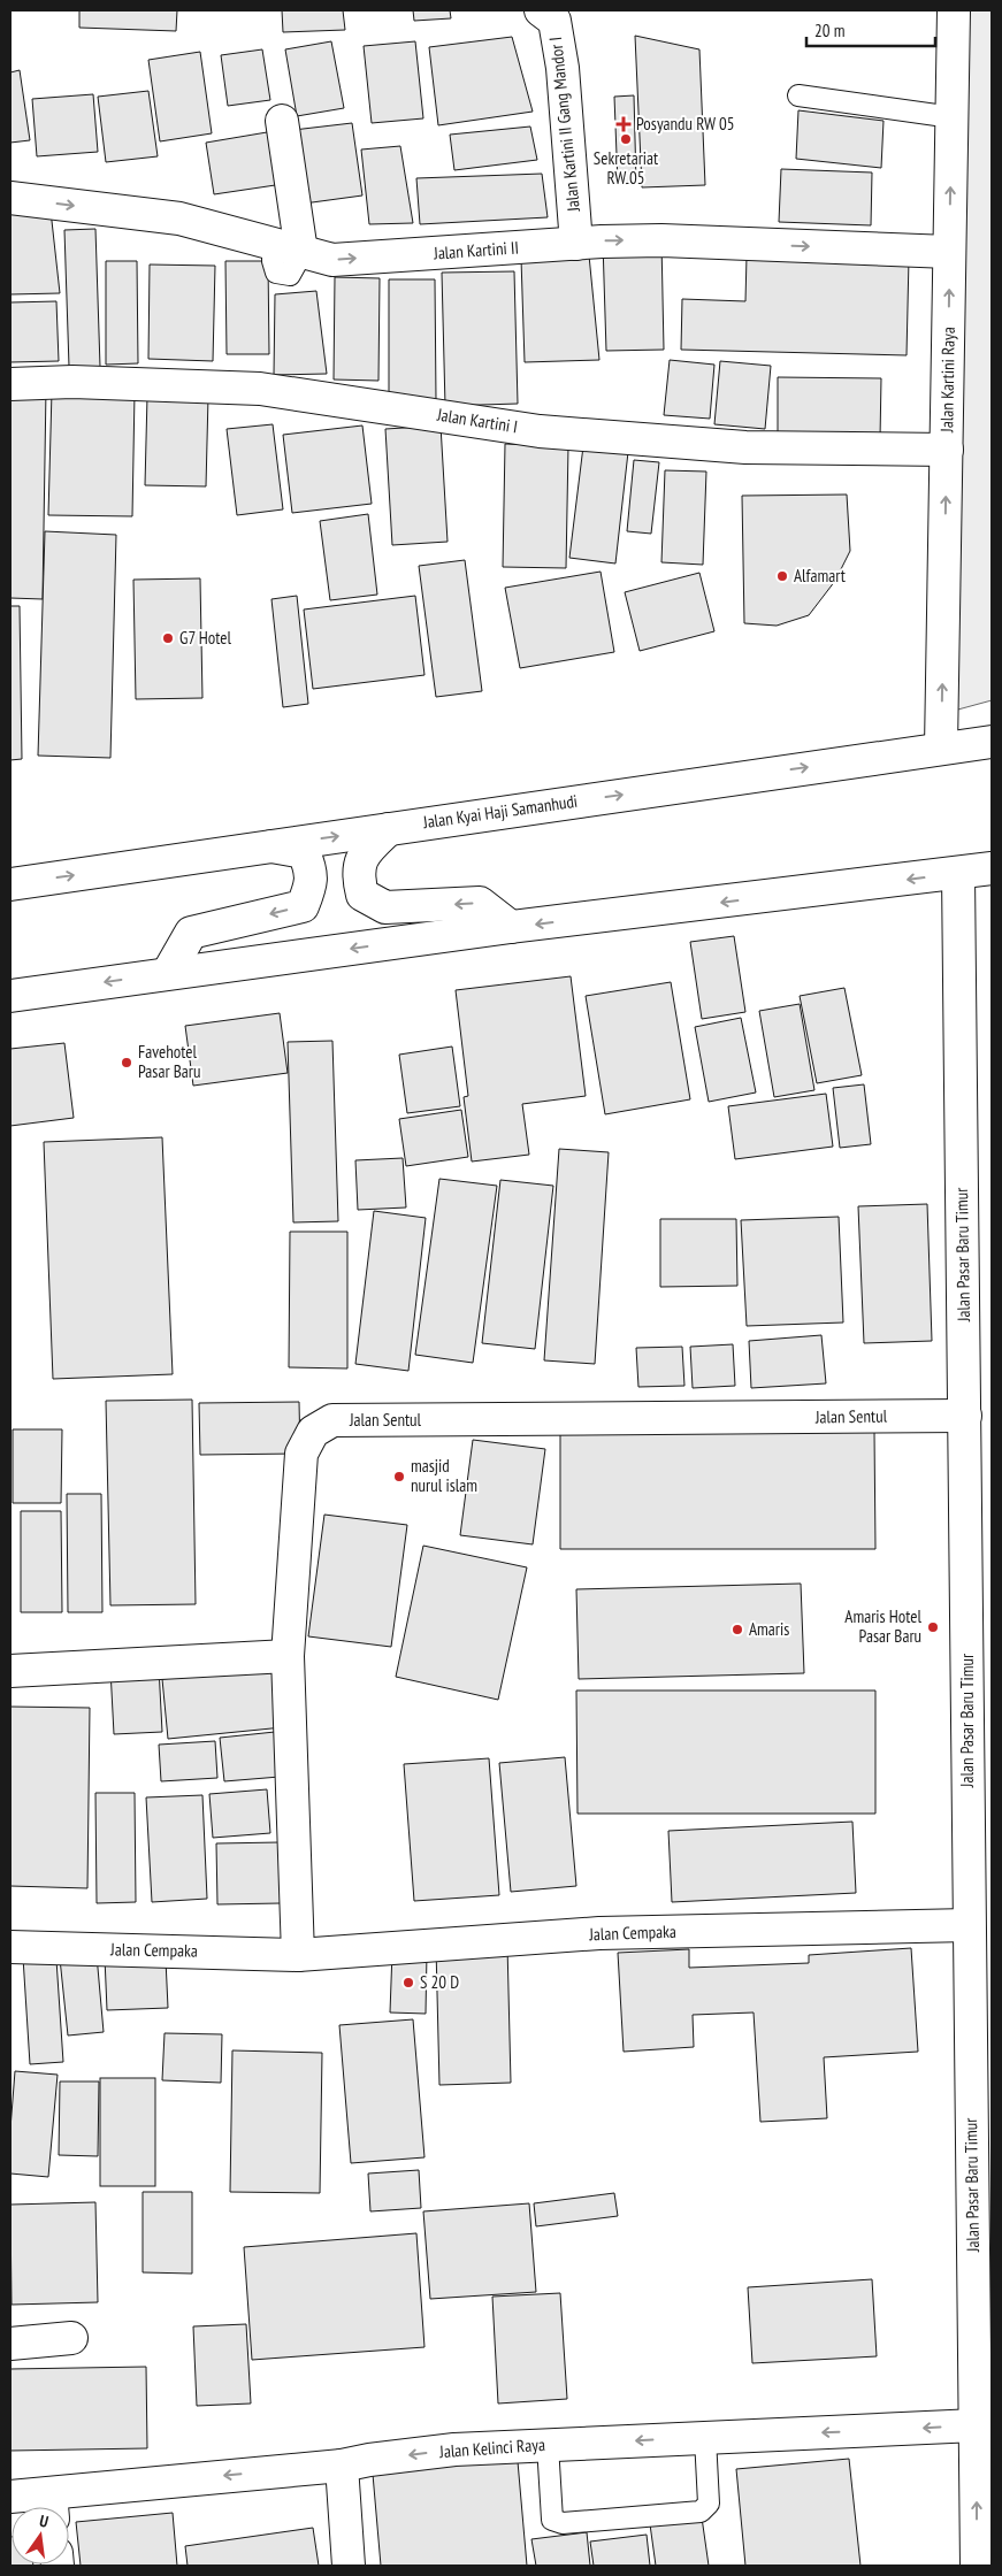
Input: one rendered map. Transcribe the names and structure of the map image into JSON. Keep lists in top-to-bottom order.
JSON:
{
  "streets": {
    "street": [
      "Jalan Kartini II Gang Mandor I",
      "Jalan Kartini II",
      "Jalan Kartini Raya",
      "Jalan Kartini I",
      "Jalan Kyai Haji Samanhudi",
      "Jalan Pasar Baru Timur",
      "Jalan Sentul",
      "Jalan Cempaka",
      "Jalan Kelinci Raya"
    ]
  },
  "crossings": [
    ["Jalan Kartini II Gang Mandor I", "Jalan Kartini II"],
    ["Jalan Kartini II", "Jalan Kartini Raya"],
    ["Jalan Kartini Raya", "Jalan Kartini I"],
    ["Jalan Kartini Raya", "Jalan Kyai Haji Samanhudi"],
    ["Jalan Pasar Baru Timur", "Jalan Sentul"],
    ["Jalan Pasar Baru Timur", "Jalan Cempaka"],
    ["Jalan Pasar Baru Timur", "Jalan Kelinci Raya"]
  ],
  "one_way": ["Jalan Kartini II", "Jalan Kartini Raya", "Jalan Kelinci Raya"],
  "places": {
    "health": ["Posyandu RW 05"],
    "other": [
      "Sekretariat RW 05",
      "Alfamart",
      "G7 Hotel",
      "Favehotel Pasar Baru",
      "masjid nurul islam",
      "Amaris Hotel Pasar Baru",
      "Amaris",
      "S 20 D"
    ]
  },
  "scale_bar": "20 m",
  "north": "top"
}
